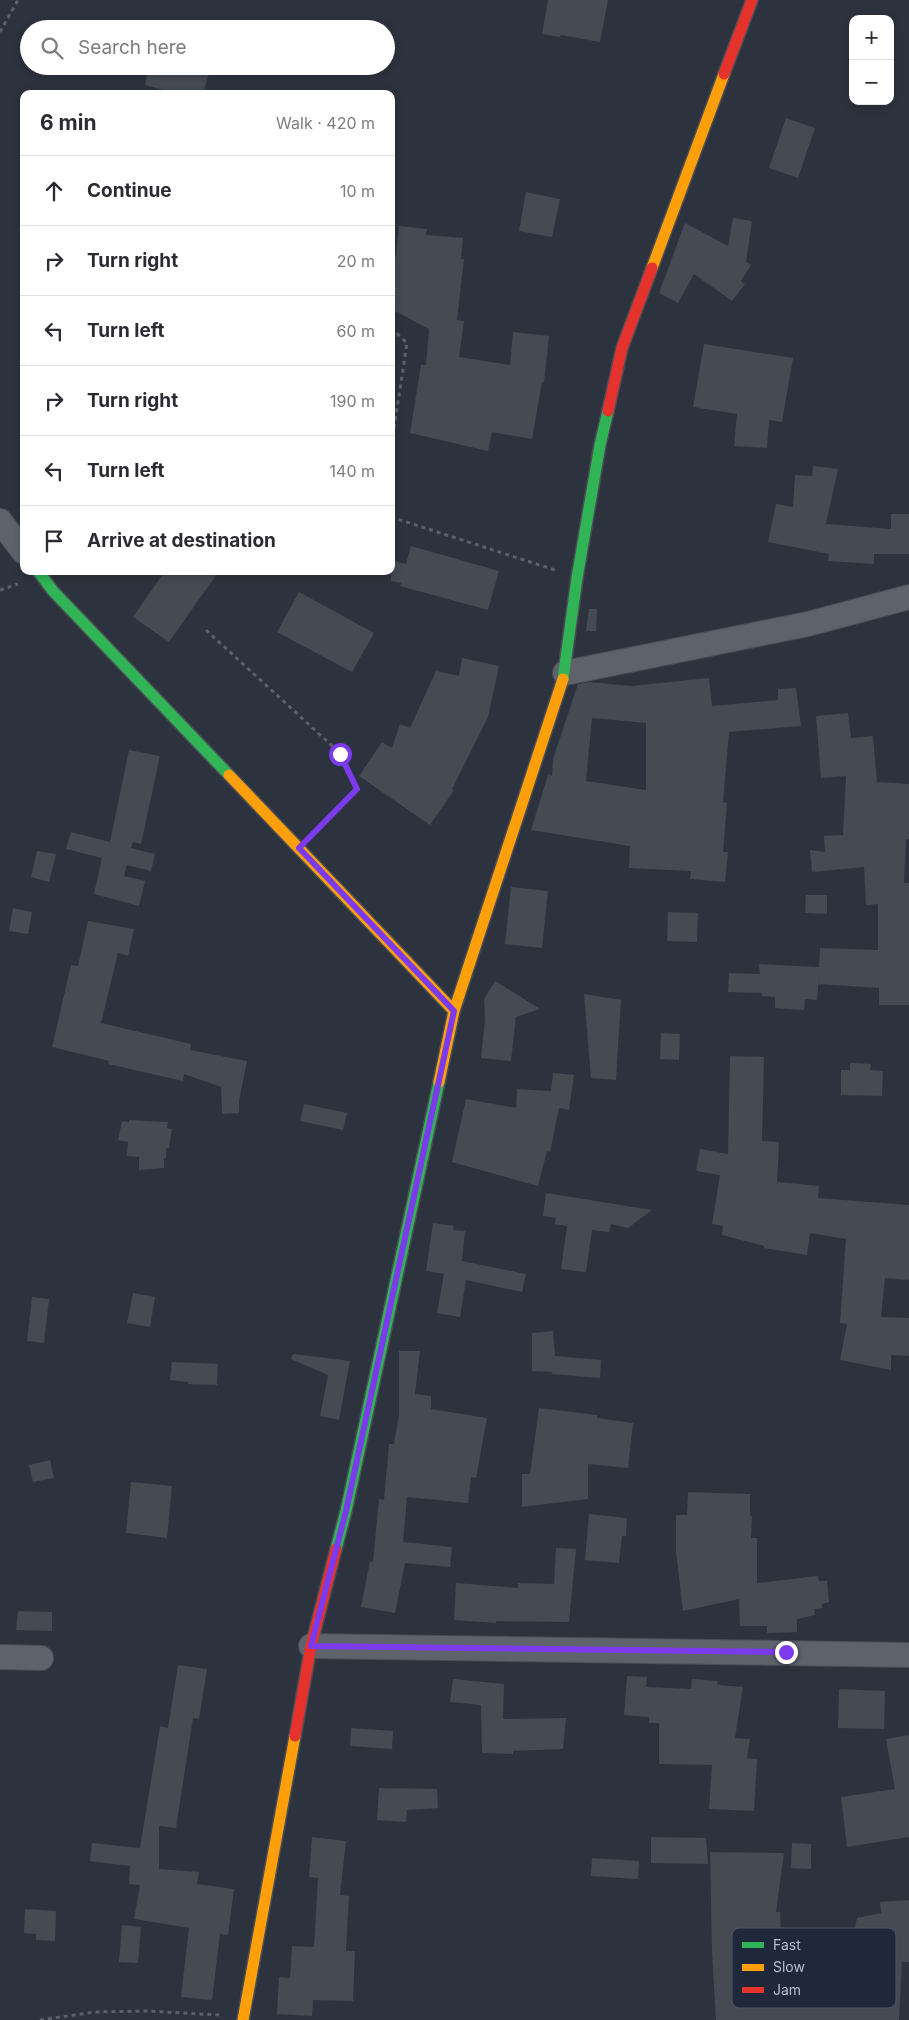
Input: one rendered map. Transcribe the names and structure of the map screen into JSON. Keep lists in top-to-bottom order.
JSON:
{
  "legend": ["Fast", "Slow", "Jam"],
  "page": {
    "map_buttons": ["+", "−"],
    "search": "Search here",
    "heading": ["6 min", "Walk · 420 m"],
    "list": [
      ["Continue", "10 m"],
      ["Turn right", "20 m"],
      ["Turn left", "60 m"],
      ["Turn right", "190 m"],
      ["Turn left", "140 m"],
      "Arrive at destination"
    ]
  }
}
